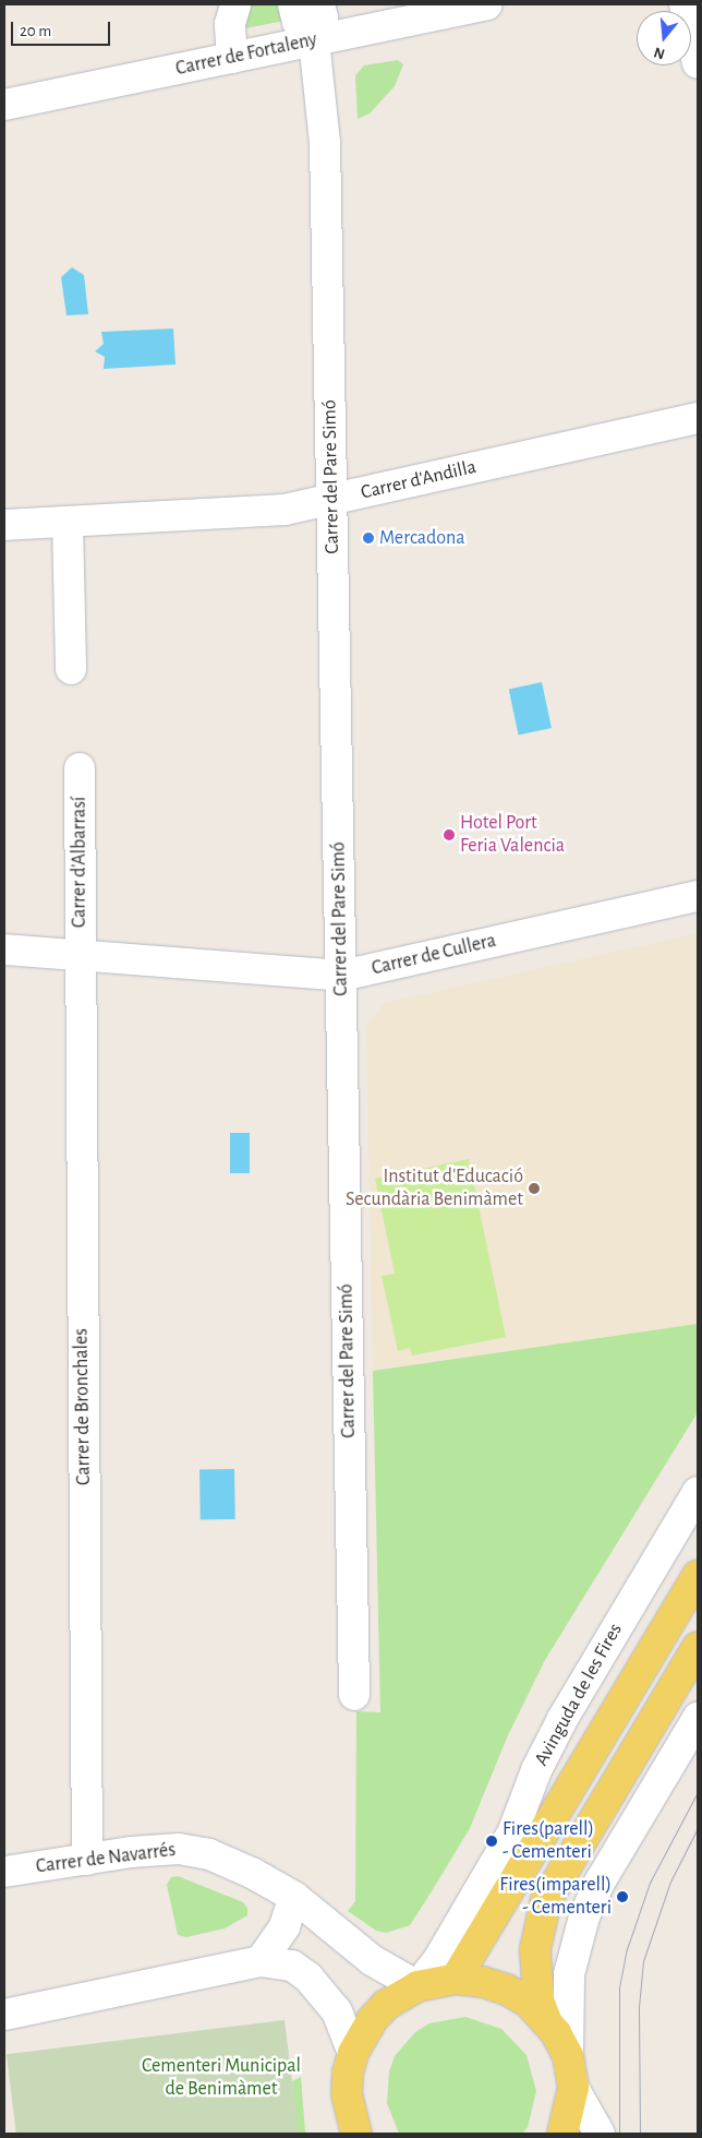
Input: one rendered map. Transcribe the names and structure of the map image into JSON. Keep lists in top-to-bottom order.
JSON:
{
  "streets": {
    "main road": ["Avinguda de les Fires"],
    "street": [
      "Carrer de Fortaleny",
      "Carrer del Pare Simó",
      "Carrer d'Andilla",
      "Carrer d'Albarrasí",
      "Carrer de Cullera",
      "Carrer de Bronchales",
      "Carrer de Navarrés"
    ]
  },
  "crossings": [
    ["Carrer de Fortaleny", "Carrer del Pare Simó"],
    ["Carrer del Pare Simó", "Carrer d'Andilla"],
    ["Carrer del Pare Simó", "Carrer de Cullera"],
    ["Carrer d'Albarrasí", "Carrer de Cullera"],
    ["Carrer d'Albarrasí", "Carrer de Bronchales"],
    ["Carrer de Cullera", "Carrer de Bronchales"],
    ["Carrer de Bronchales", "Carrer de Navarrés"],
    ["Avinguda de les Fires", "Carrer de Navarrés"]
  ],
  "parks": ["Cementeri Municipal de Benimàmet"],
  "places": [
    "Mercadona",
    "Hotel Port Feria Valencia",
    "Institut d'Educació Secundària Benimàmet",
    "Fires(parell) - Cementeri",
    "Fires(imparell) - Cementeri"
  ],
  "scale_bar": "20 m",
  "north": "bottom"
}
